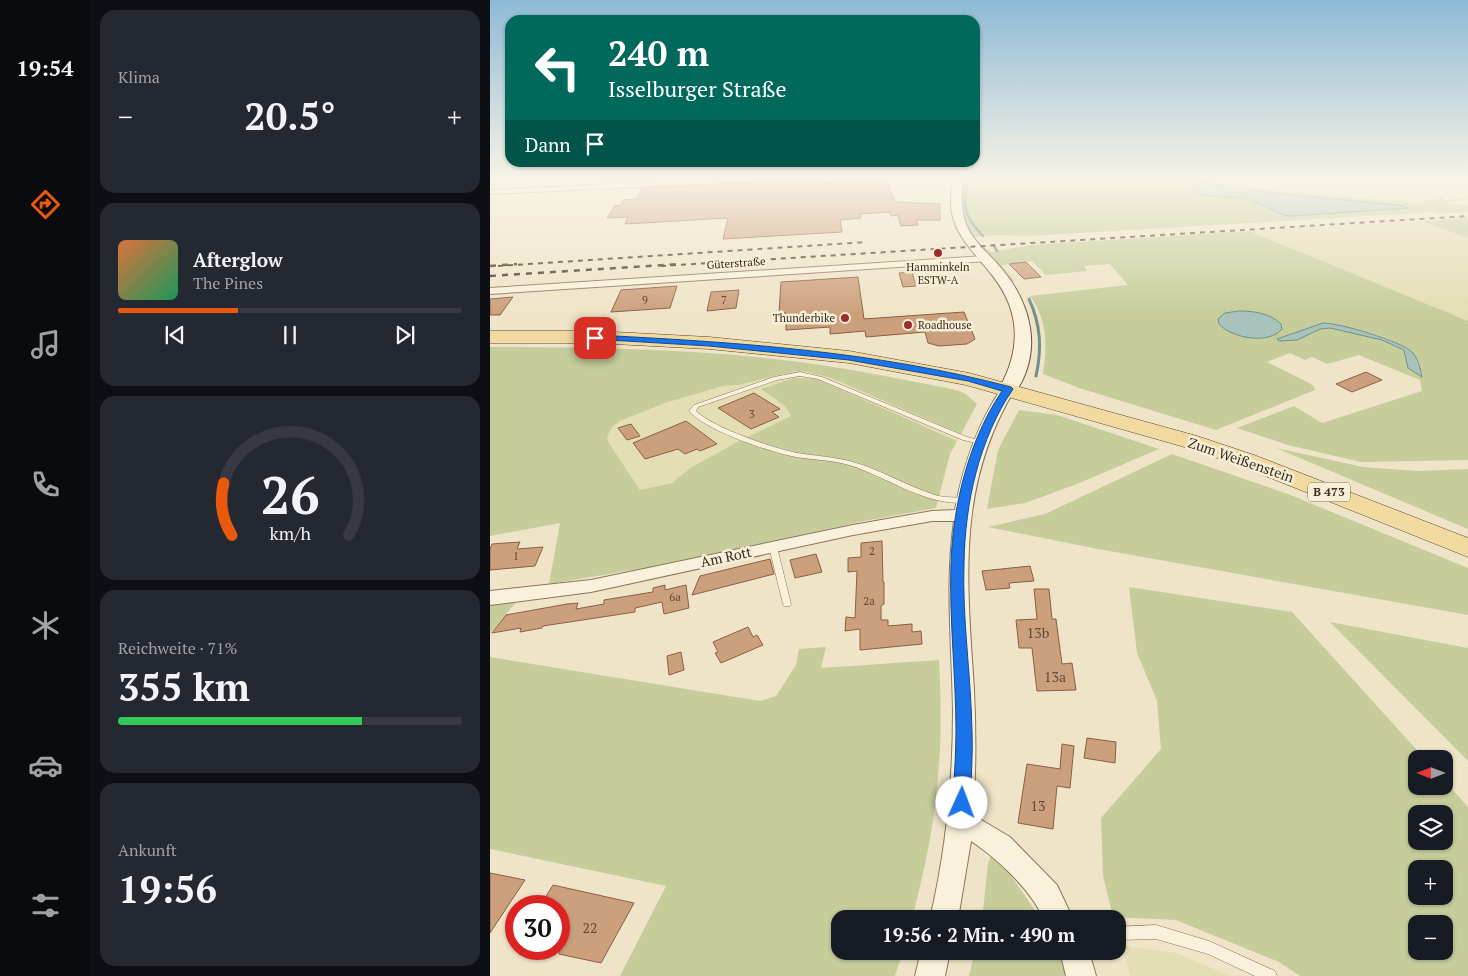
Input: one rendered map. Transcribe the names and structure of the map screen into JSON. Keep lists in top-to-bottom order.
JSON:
{
  "streets": {
    "main road": ["Zum Weißenstein", "B 473"],
    "street": ["Güterstraße", "Am Rott"]
  },
  "crossings": [
    ["Zum Weißenstein", "B 473"]
  ],
  "places": ["Hamminkeln ESTW-A", "Thunderbike", "Roadhouse"],
  "house_numbers": [
    "9",
    "7",
    "3",
    "2",
    "1",
    "6a",
    "2a",
    "13b",
    "13a",
    "13",
    "22"
  ],
  "north": "left",
  "page": {
    "tabs": "19:54",
    "tile": [
      "Klima",
      ["Reichweite · 71%", "355 km"],
      ["Ankunft", "19:56"]
    ],
    "turn": ["240 m", "Isselburger Straße"],
    "heat": ["−", "20.5°", "+"],
    "then": "Dann",
    "song": ["Afterglow", "The Pines"],
    "map_buttons": ["+", "−"],
    "limit": "30",
    "trip": "19:56 · 2 Min. · 490 m",
    "gauge": ["26", "km/h"]
  }
}
